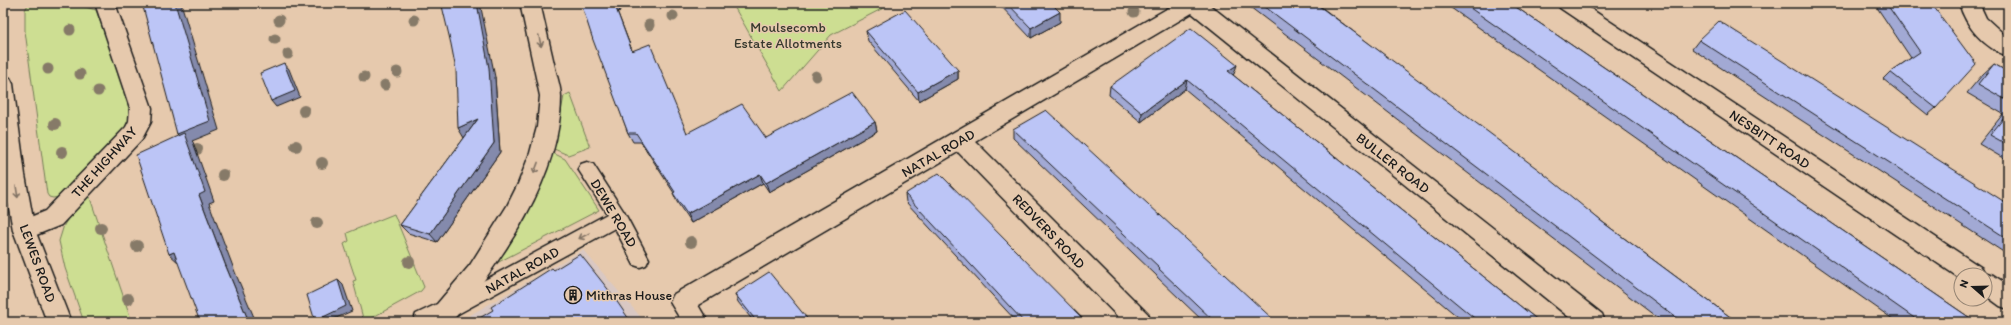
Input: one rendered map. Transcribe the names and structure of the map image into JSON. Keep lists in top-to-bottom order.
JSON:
{
  "streets": {
    "street": [
      "NESBITT ROAD",
      "NATAL ROAD",
      "THE HIGHWAY",
      "BULLER ROAD",
      "REDVERS ROAD",
      "LEWES ROAD"
    ],
    "lane": ["DEWE ROAD"]
  },
  "crossings": [
    ["NATAL ROAD", "BULLER ROAD"],
    ["NATAL ROAD", "DEWE ROAD"],
    ["NATAL ROAD", "REDVERS ROAD"],
    ["THE HIGHWAY", "LEWES ROAD"]
  ],
  "one_way": ["LEWES ROAD"],
  "parks": ["Moulsecomb Estate Allotments"],
  "places": {
    "building": ["Mithras House"]
  },
  "north": "left"
}
